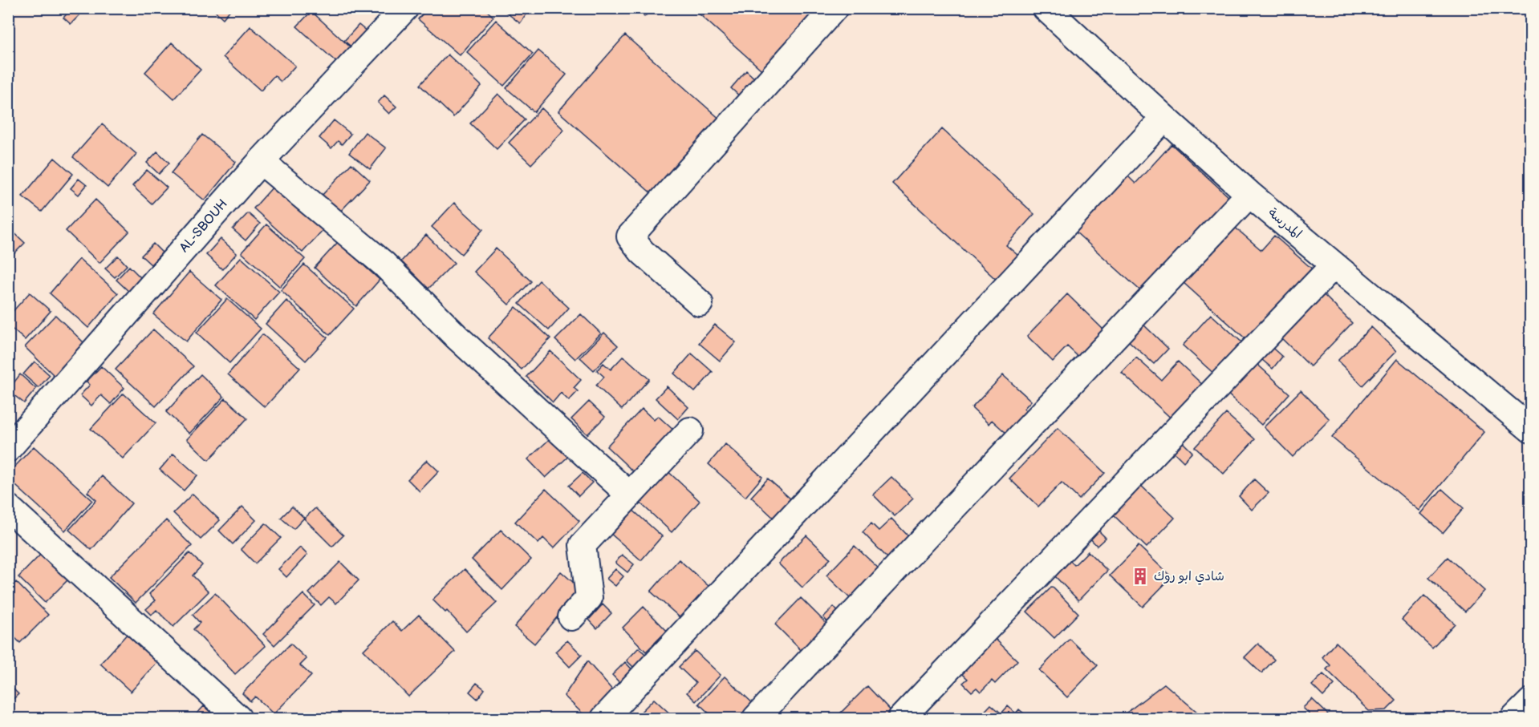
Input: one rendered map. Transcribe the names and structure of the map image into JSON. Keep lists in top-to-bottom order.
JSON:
{
  "streets": {
    "street": ["المدرسة", "AL-SBOUH"]
  },
  "places": {
    "building": ["شادي ابو روك"]
  }
}
